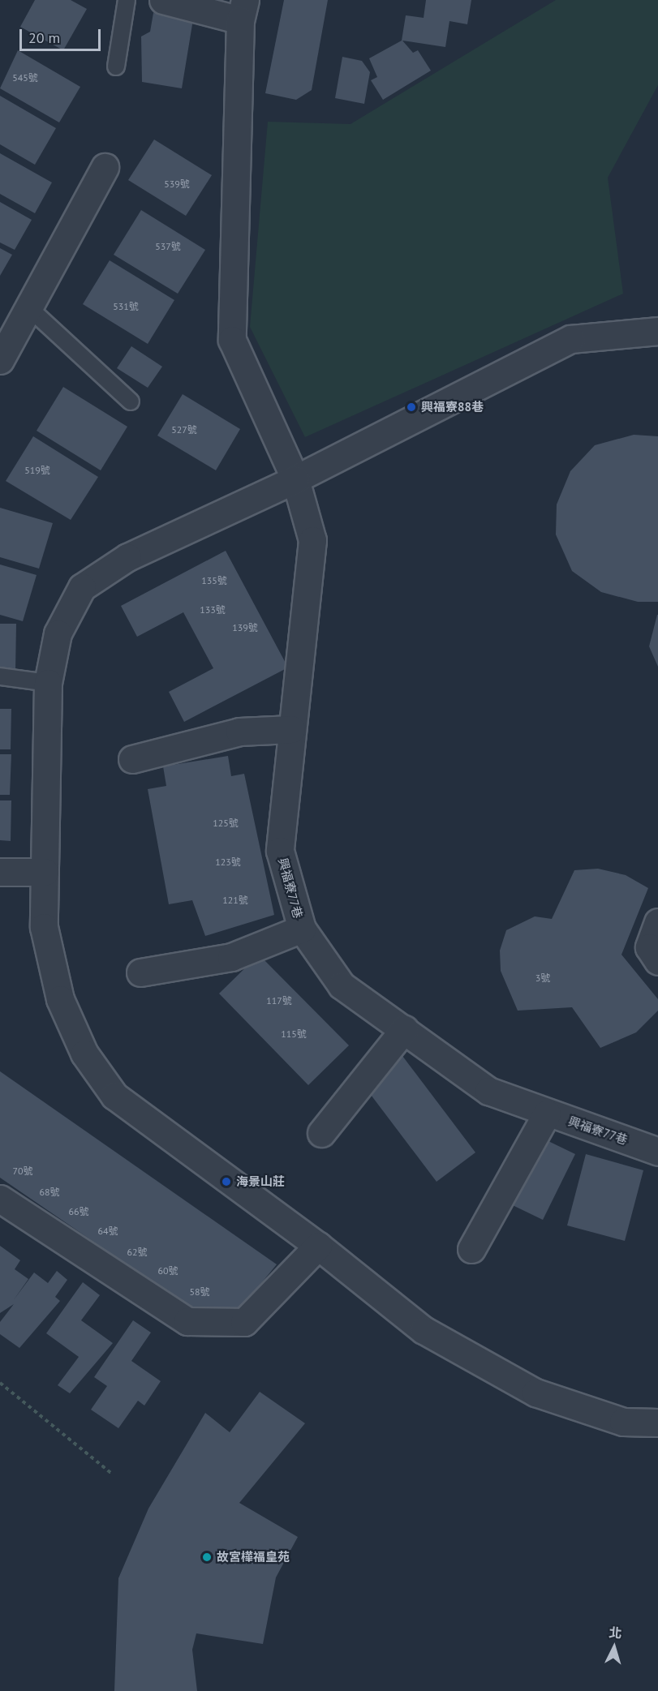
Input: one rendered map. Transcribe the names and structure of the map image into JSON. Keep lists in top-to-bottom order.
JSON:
{
  "streets": {
    "street": ["興福寮77巷"]
  },
  "places": ["興福寮88巷", "海景山莊", "故宮樺福皇苑"],
  "house_numbers": [
    "545號",
    "539號",
    "537號",
    "531號",
    "527號",
    "519號",
    "135號",
    "133號",
    "139號",
    "125號",
    "123號",
    "121號",
    "3號",
    "117號",
    "115號",
    "70號",
    "68號",
    "66號",
    "64號",
    "62號",
    "60號",
    "58號"
  ],
  "scale_bar": "20 m",
  "north": "top"
}
